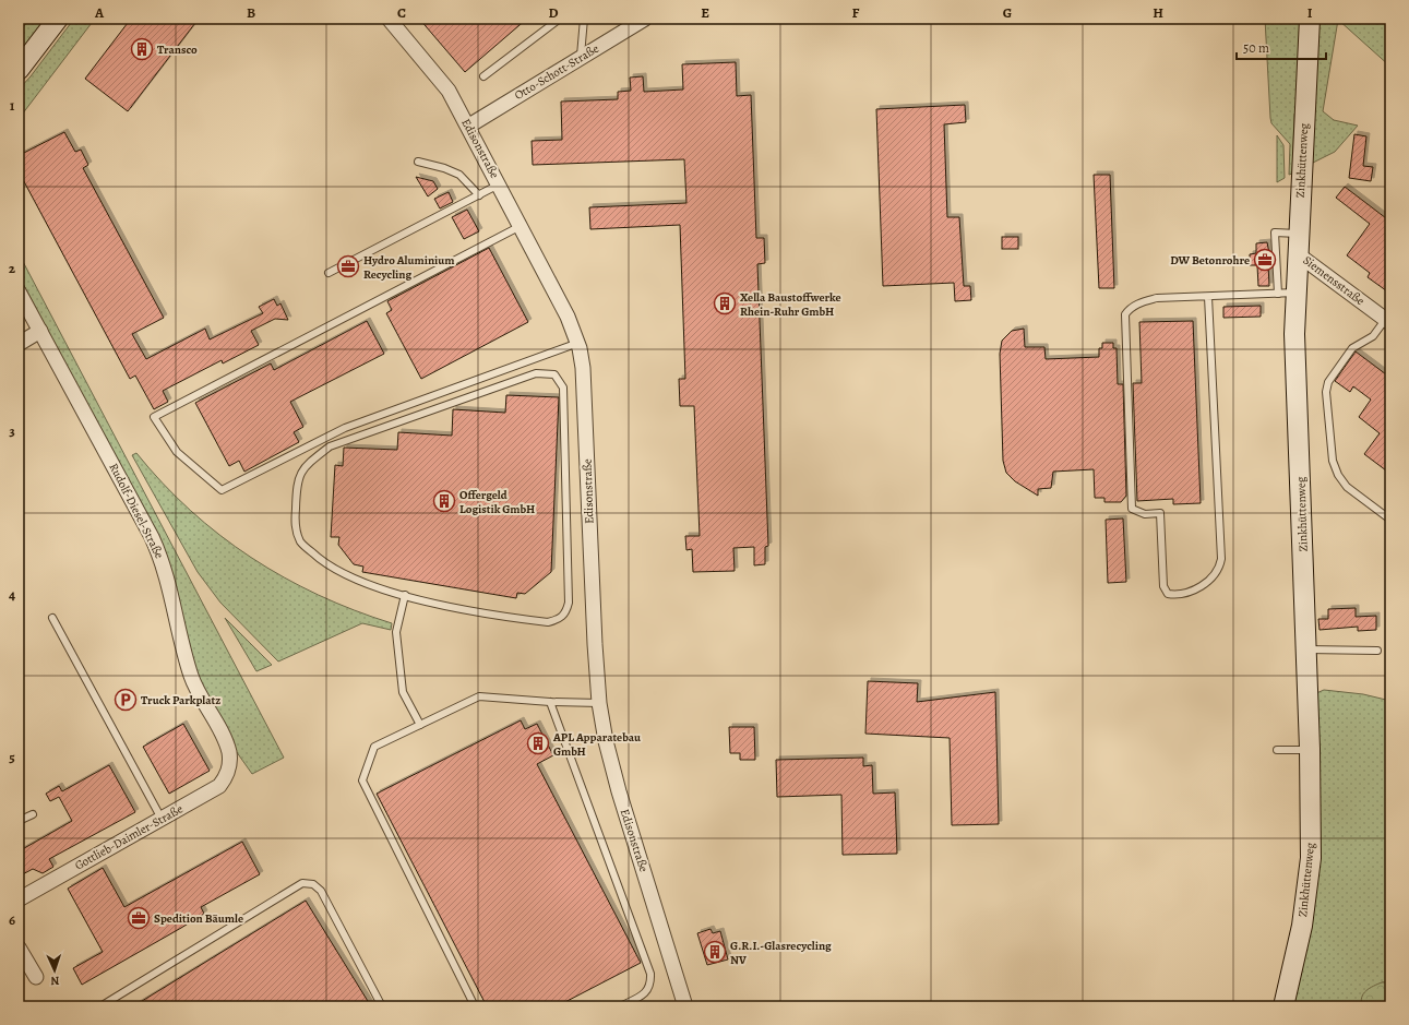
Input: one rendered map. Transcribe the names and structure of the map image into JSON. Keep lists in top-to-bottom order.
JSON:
{
  "streets": {
    "street": [
      "Otto-Schott-Straße",
      "Edisonstraße",
      "Zinkhüttenweg",
      "Siemensstraße",
      "Rudolf-Diesel-Straße",
      "Gottlieb-Daimler-Straße"
    ]
  },
  "crossings": [
    ["Otto-Schott-Straße", "Edisonstraße"],
    ["Zinkhüttenweg", "Siemensstraße"],
    ["Rudolf-Diesel-Straße", "Gottlieb-Daimler-Straße"]
  ],
  "places": {
    "building": [
      "Transco",
      "Xella Baustoffwerke Rhein-Ruhr GmbH",
      "Offergeld Logistik GmbH",
      "APL Apparatebau GmbH",
      "G.R.I.-Glasrecycling NV"
    ],
    "office": ["DW Betonrohre", "Hydro Aluminium Recycling", "Spedition Bäumle"],
    "parking": ["Truck Parkplatz"]
  },
  "scale_bar": "50 m",
  "north": "bottom",
  "grid": {
    "columns": [
      "A",
      "B",
      "C",
      "D",
      "E",
      "F",
      "G",
      "H",
      "I"
    ],
    "rows": [
      "1",
      "2",
      "3",
      "4",
      "5",
      "6"
    ]
  }
}
